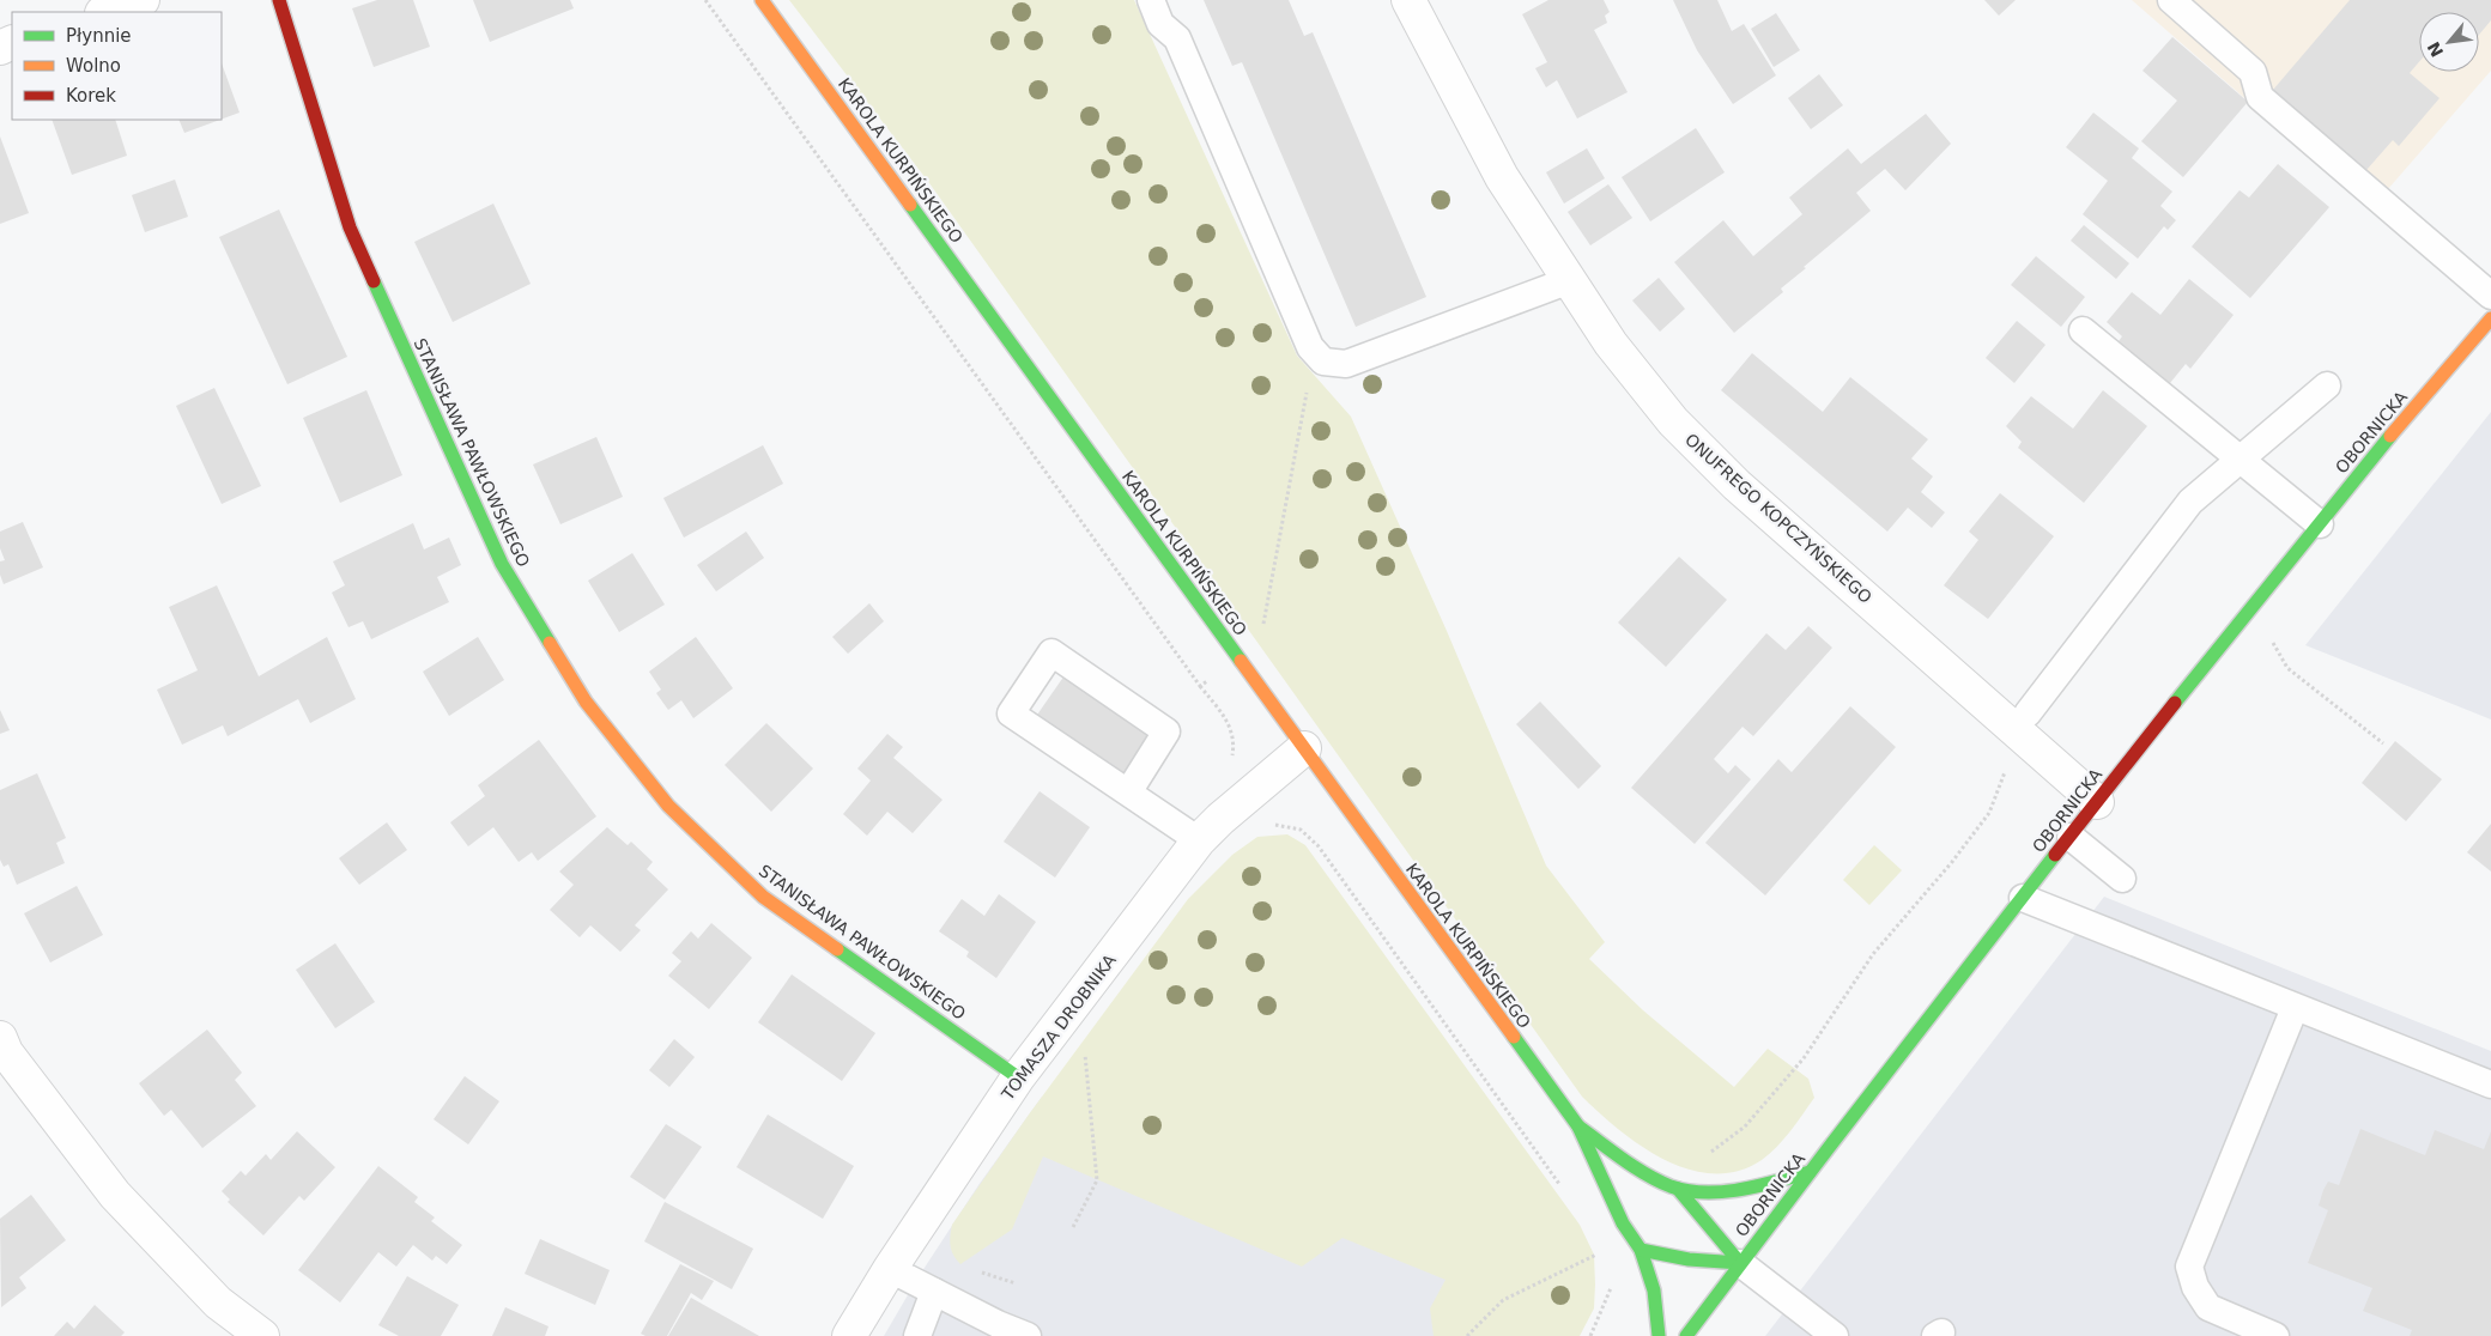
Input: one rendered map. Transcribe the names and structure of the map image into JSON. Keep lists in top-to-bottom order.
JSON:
{
  "streets": {
    "street": [
      "KAROLA KURPIŃSKIEGO",
      "OBORNICKA",
      "STANISŁAWA PAWŁOWSKIEGO",
      "ONUFREGO KOPCZYŃSKIEGO",
      "TOMASZA DROBNIKA"
    ]
  },
  "crossings": [
    ["KAROLA KURPIŃSKIEGO", "OBORNICKA"],
    ["KAROLA KURPIŃSKIEGO", "TOMASZA DROBNIKA"],
    ["OBORNICKA", "ONUFREGO KOPCZYŃSKIEGO"],
    ["STANISŁAWA PAWŁOWSKIEGO", "TOMASZA DROBNIKA"]
  ],
  "legend": ["Płynnie", "Wolno", "Korek"],
  "north": "bottom left"
}
